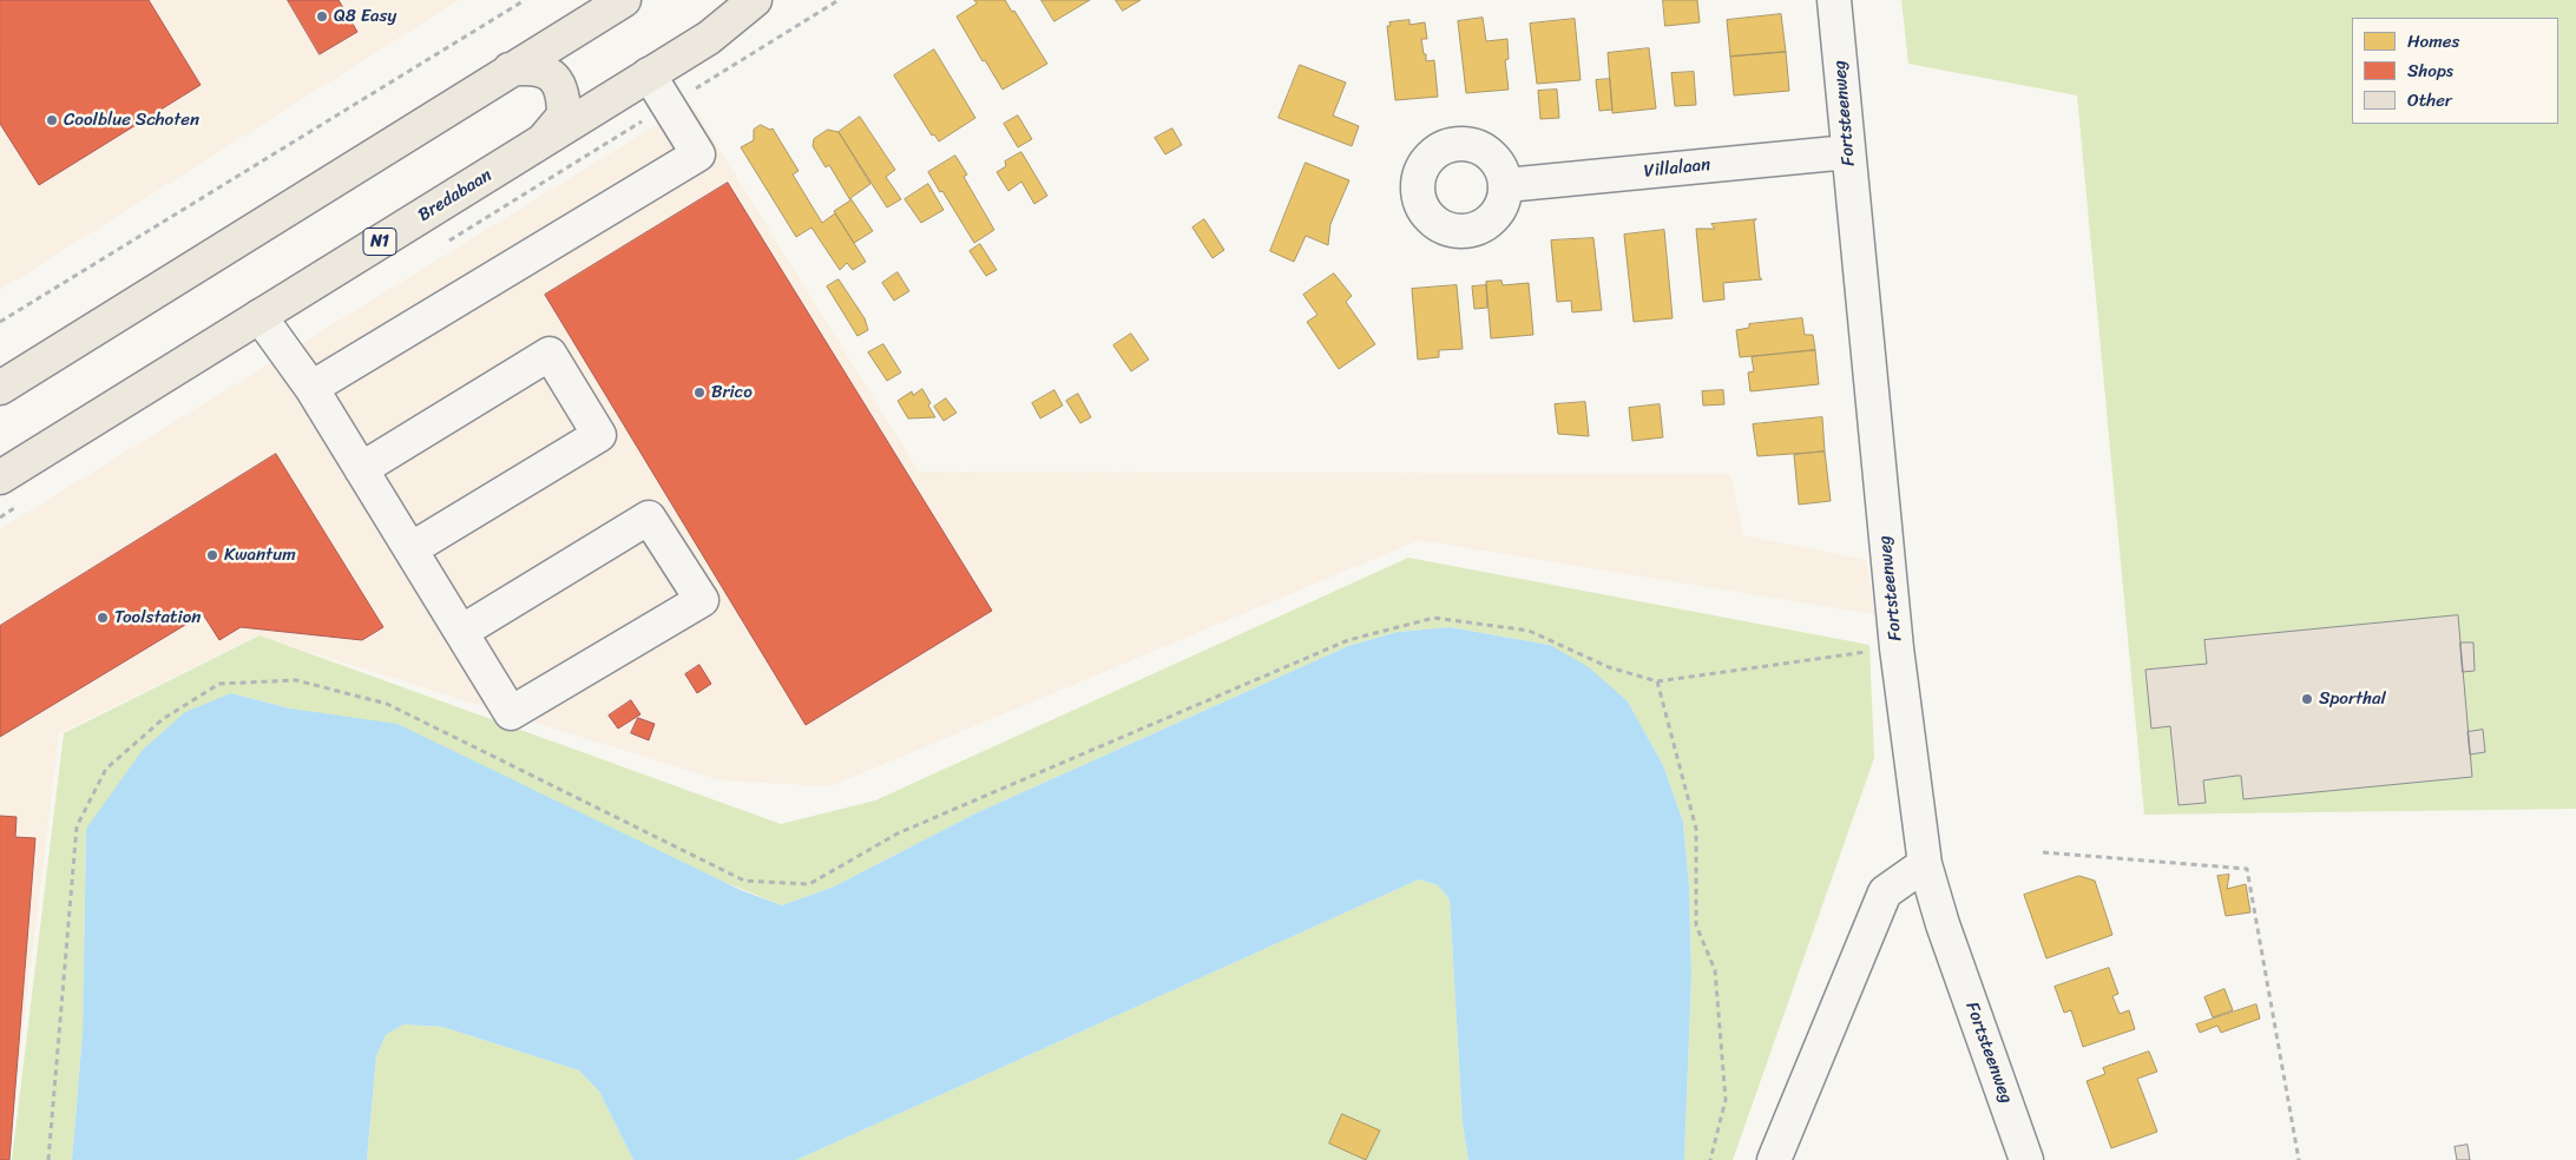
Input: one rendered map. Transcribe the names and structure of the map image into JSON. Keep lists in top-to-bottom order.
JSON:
{
  "streets": {
    "main road": ["Bredabaan", "N1"],
    "street": ["Fortsteenweg", "Villalaan"]
  },
  "crossings": [
    ["Fortsteenweg", "Villalaan"]
  ],
  "places": [
    "Q8 Easy",
    "Coolblue Schoten",
    "Brico",
    "Kwantum",
    "Toolstation",
    "Sporthal"
  ],
  "legend": ["Homes", "Shops", "Other"]
}
